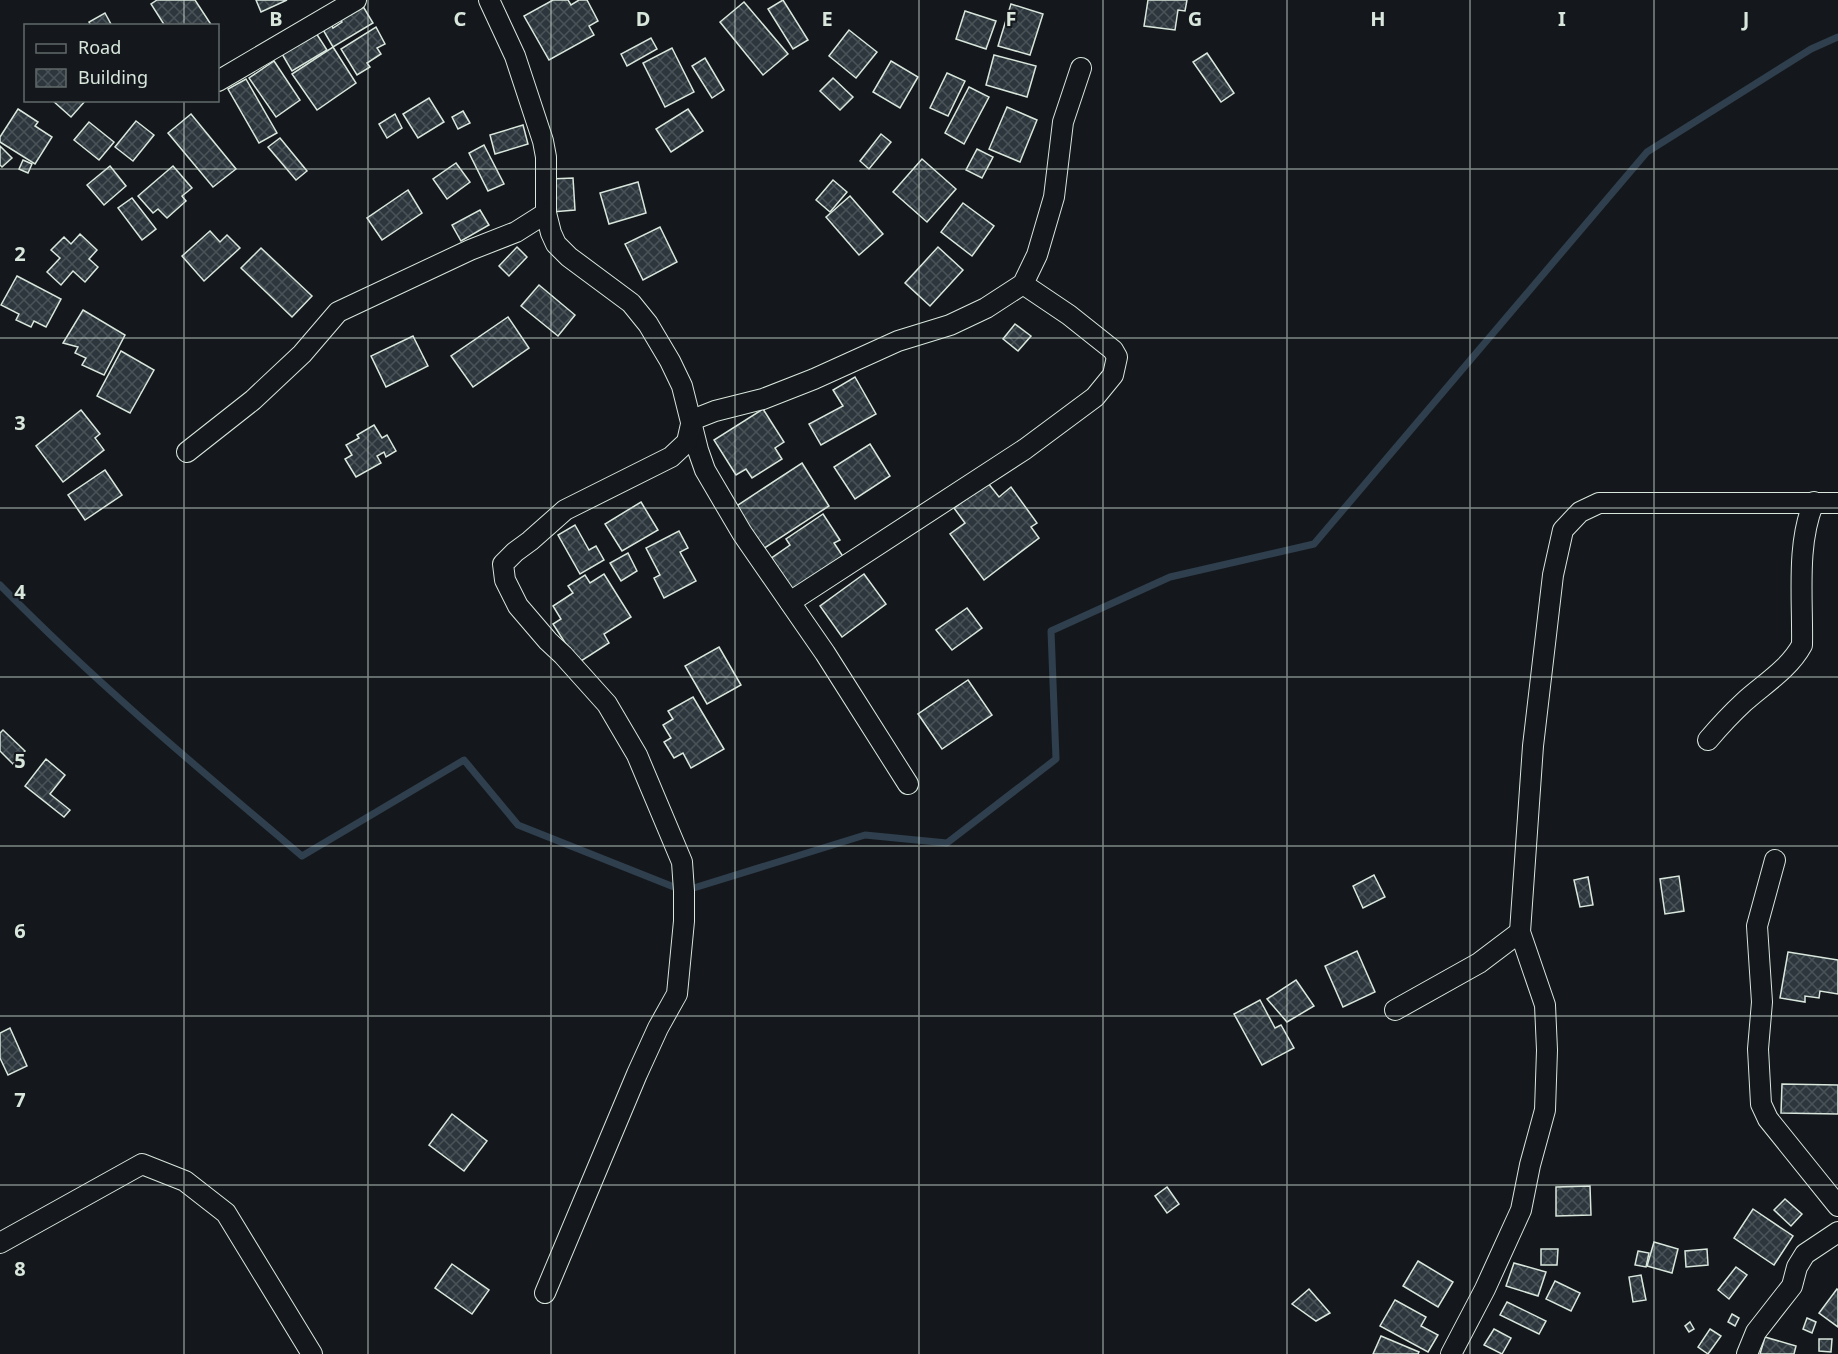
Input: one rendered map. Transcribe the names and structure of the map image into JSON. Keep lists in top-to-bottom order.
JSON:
{
  "legend": ["Road", "Building"],
  "grid": {
    "columns": [
      "B",
      "C",
      "D",
      "E",
      "F",
      "G",
      "H",
      "I",
      "J"
    ],
    "rows": [
      "2",
      "3",
      "4",
      "5",
      "6",
      "7",
      "8"
    ]
  }
}
